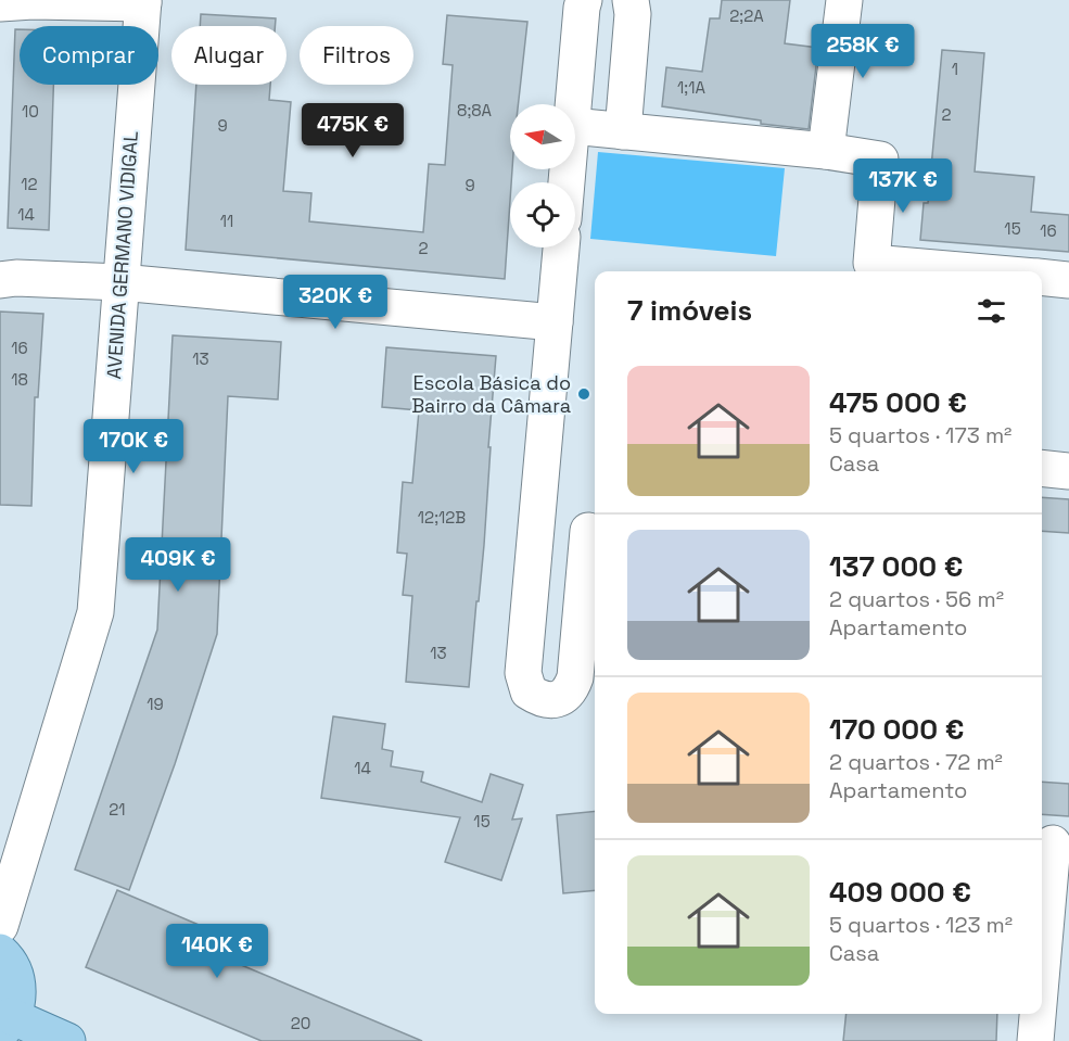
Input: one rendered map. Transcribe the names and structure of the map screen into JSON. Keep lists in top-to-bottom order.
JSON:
{
  "streets": {
    "street": ["AVENIDA GERMANO VIDIGAL"]
  },
  "places": ["Escola Básica do Bairro da Câmara"],
  "house_numbers": [
    "2;2A",
    "1",
    "1;1A",
    "8;8A",
    "10",
    "2",
    "9",
    "12",
    "9",
    "14",
    "11",
    "15",
    "16",
    "2",
    "16",
    "13",
    "18",
    "12;12B",
    "13",
    "19",
    "14",
    "21",
    "15",
    "20"
  ],
  "north": "left",
  "page": {
    "price": [
      "258K €",
      "475K €",
      "137K €",
      "320K €",
      "170K €",
      "409K €",
      "140K €"
    ],
    "chip": ["Comprar", "Alugar", "Filtros"],
    "heading": "7 imóveis",
    "list": [
      {
        "name": "475 000 €",
        "note": "5 quartos · 173 m² · Casa"
      },
      {
        "name": "137 000 €",
        "note": "2 quartos · 56 m² · Apartamento"
      },
      {
        "name": "170 000 €",
        "note": "2 quartos · 72 m² · Apartamento"
      },
      {
        "name": "409 000 €",
        "note": "5 quartos · 123 m² · Casa"
      }
    ]
  }
}
